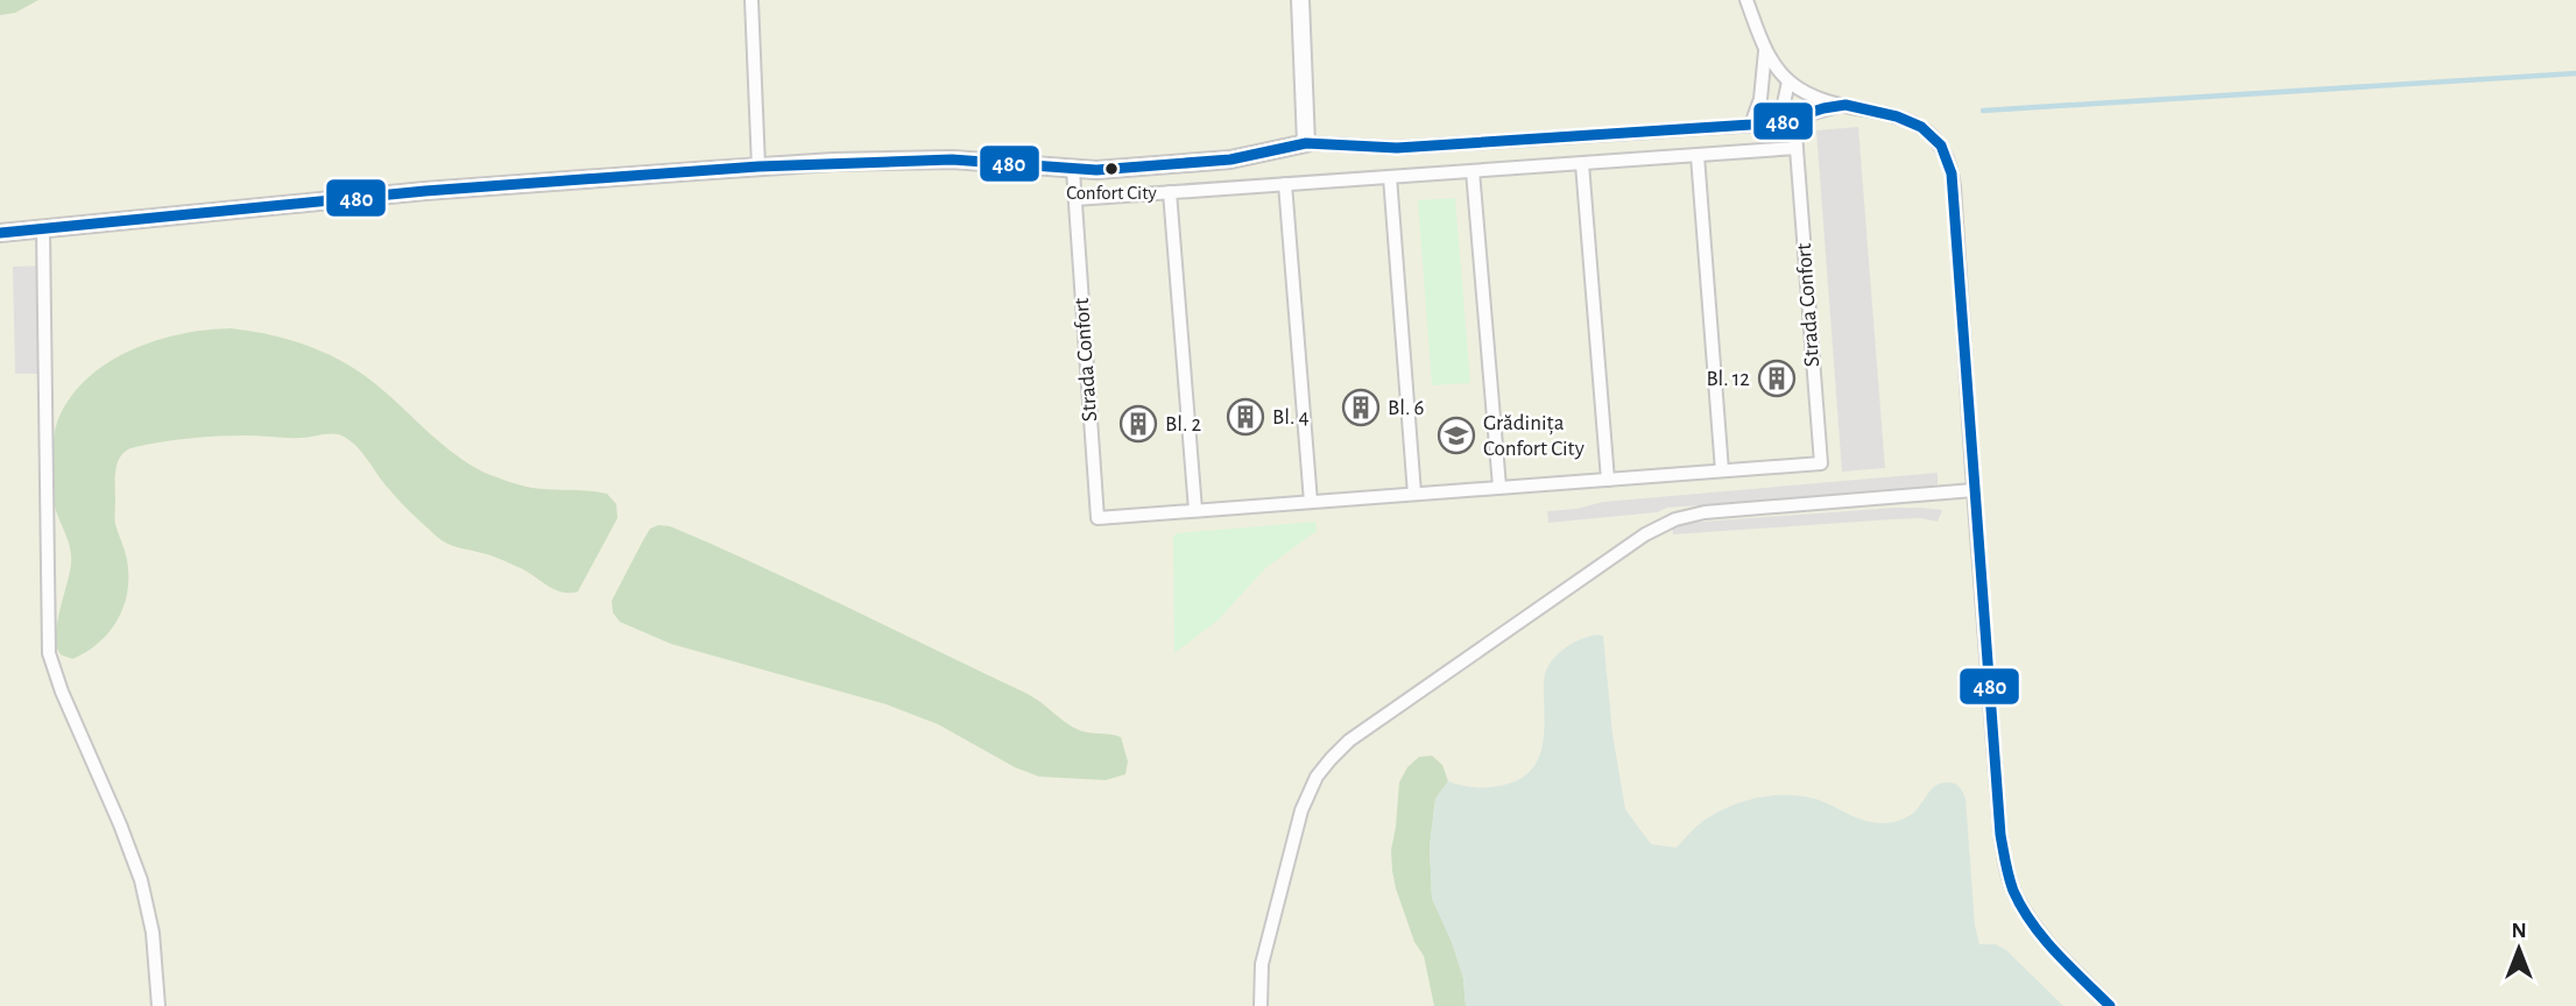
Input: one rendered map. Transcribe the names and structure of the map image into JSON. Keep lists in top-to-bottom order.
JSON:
{
  "streets": {
    "street": ["Strada Confort"]
  },
  "places": {
    "other": ["Confort City"],
    "building": [
      "Bl. 12",
      "Bl. 6",
      "Bl. 4",
      "Bl. 2"
    ],
    "school or university": ["Grădinița Confort City"]
  },
  "lines": ["transit line 480"],
  "north": "top"
}
